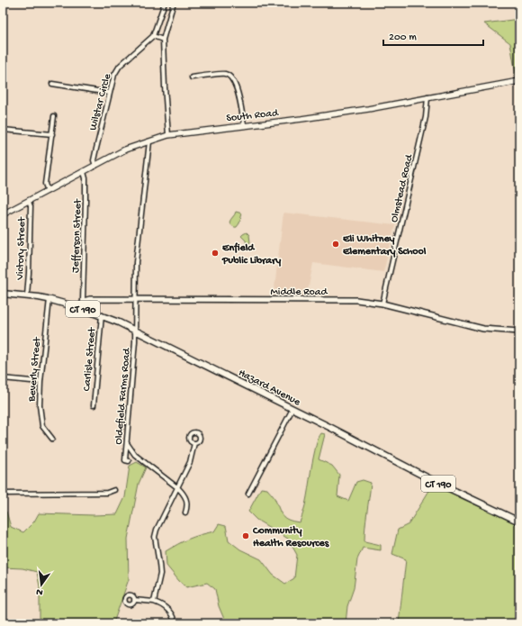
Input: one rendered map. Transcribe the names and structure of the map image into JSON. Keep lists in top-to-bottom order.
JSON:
{
  "streets": {
    "main road": ["South Road", "CT 190", "Hazard Avenue"],
    "street": [
      "Wilstar Circle",
      "Olmstead Road",
      "Jefferson Street",
      "Victory Street",
      "Middle Road",
      "Carlisle Street",
      "Beverly Street",
      "Oldefield Farms Road"
    ]
  },
  "crossings": [
    ["Wilstar Circle", "South Road"],
    ["South Road", "Olmstead Road"],
    ["South Road", "Jefferson Street"],
    ["South Road", "Victory Street"],
    ["South Road", "Oldefield Farms Road"],
    ["Olmstead Road", "Middle Road"],
    ["Jefferson Street", "Middle Road"],
    ["Victory Street", "Hazard Avenue"],
    ["Middle Road", "Oldefield Farms Road"],
    ["Carlisle Street", "Hazard Avenue"],
    ["Beverly Street", "Hazard Avenue"],
    ["Hazard Avenue", "Oldefield Farms Road"]
  ],
  "places": ["Eli Whitney Elementary School", "Enfield Public Library", "Community Health Resources"],
  "scale_bar": "200 m",
  "north": "bottom"
}
